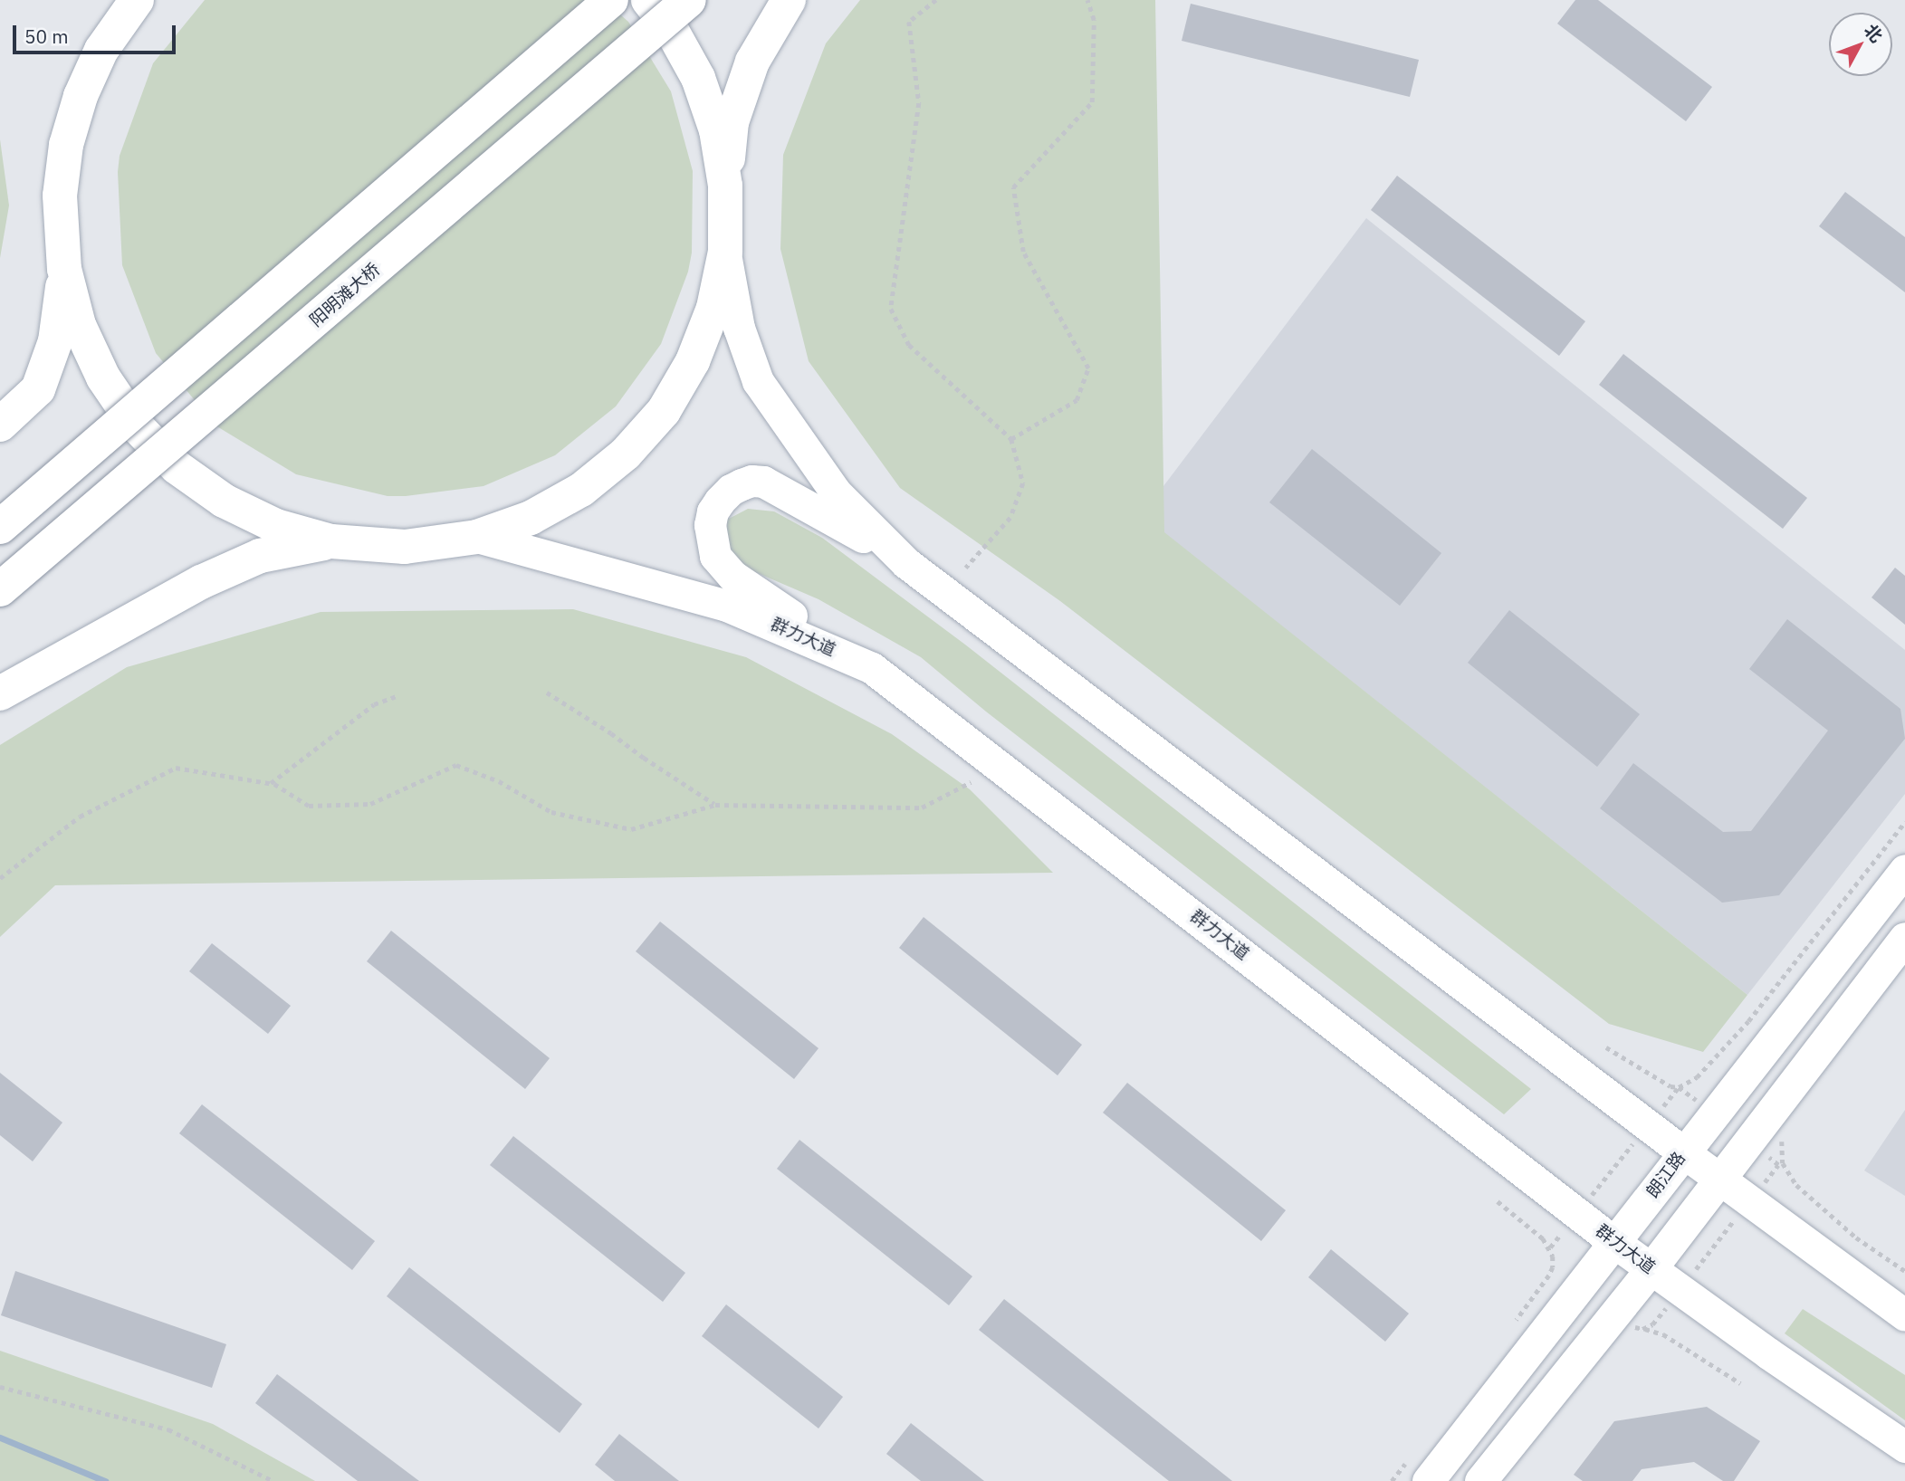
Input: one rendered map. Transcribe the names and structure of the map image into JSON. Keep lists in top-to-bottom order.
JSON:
{
  "streets": {
    "highway": ["阳明滩大桥"],
    "main road": ["群力大道", "朗江路"]
  },
  "crossings": [
    ["群力大道", "朗江路"]
  ],
  "scale_bar": "50 m",
  "north": "top right"
}
